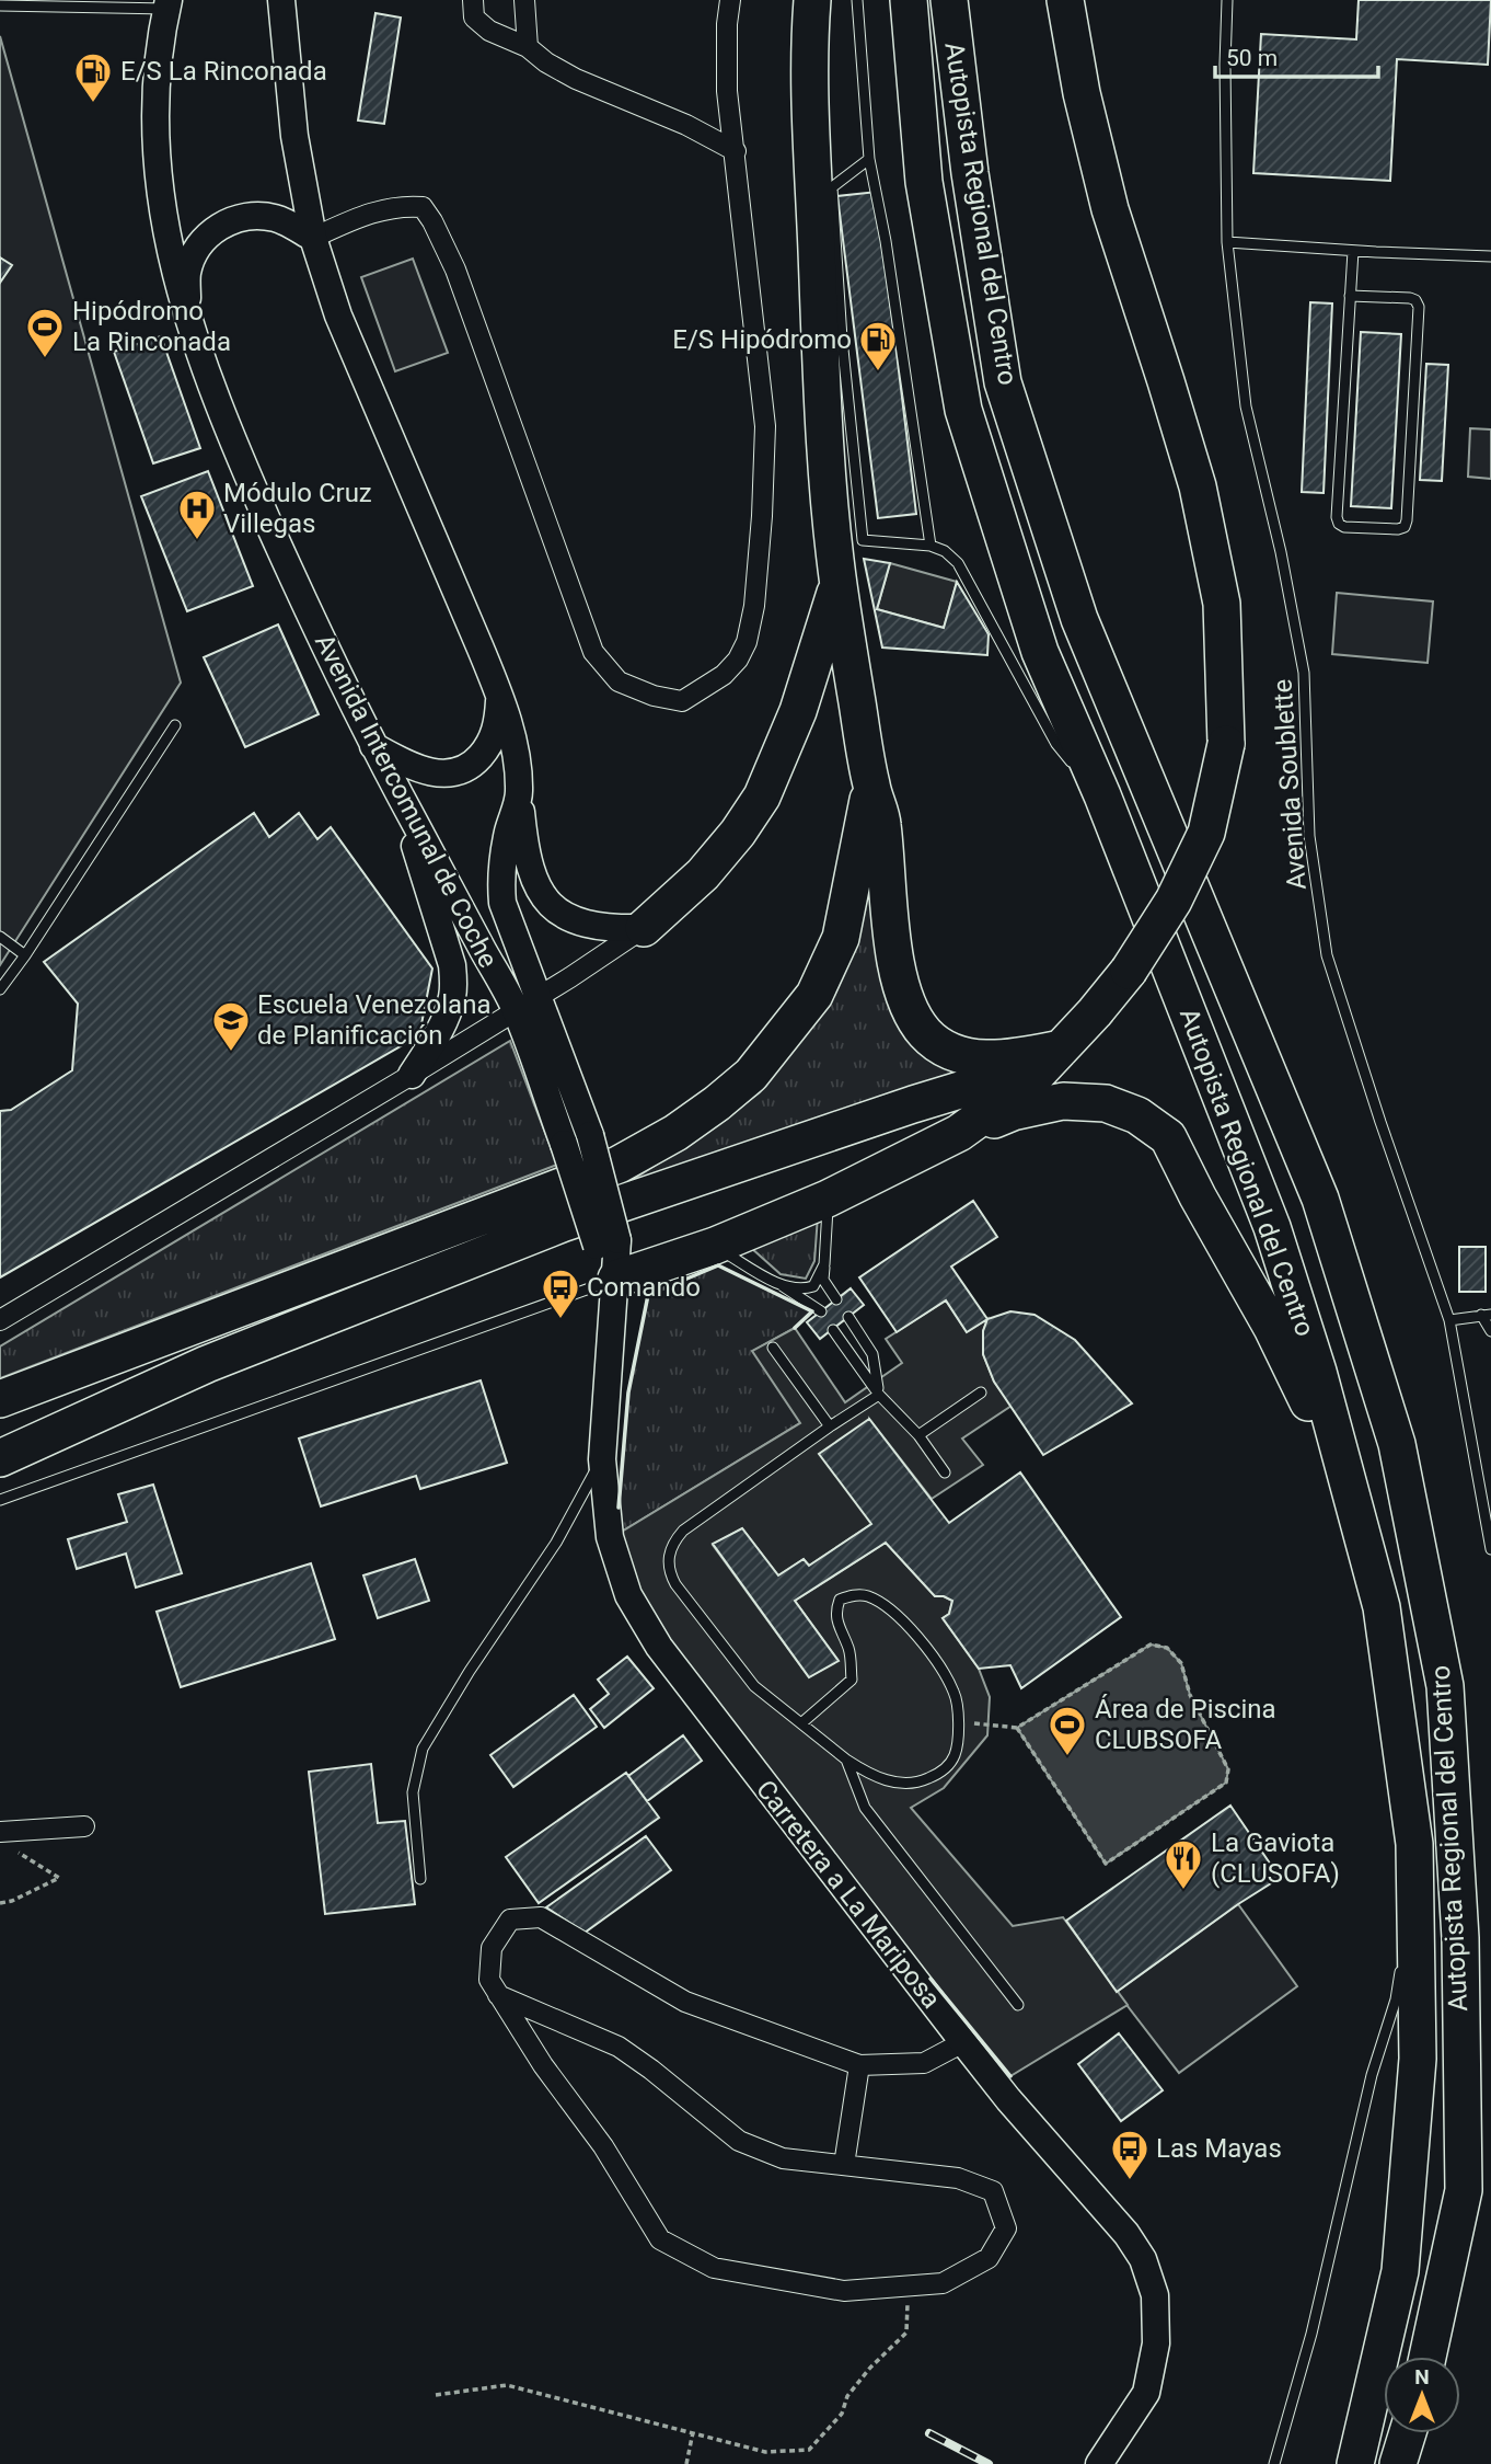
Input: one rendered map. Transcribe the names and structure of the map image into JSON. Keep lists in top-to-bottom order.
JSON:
{
  "streets": {
    "highway": ["Autopista Regional del Centro"],
    "main road": ["Avenida Intercomunal de Coche", "Carretera a La Mariposa"],
    "lane": ["Avenida Soublette"]
  },
  "crossings": [
    ["Avenida Intercomunal de Coche", "Carretera a La Mariposa"]
  ],
  "places": {
    "fuel station": ["E/S La Rinconada", "E/S Hipódromo"],
    "sports": ["Hipódromo La Rinconada", "Área de Piscina CLUBSOFA"],
    "hospital": ["Módulo Cruz Villegas"],
    "school or university": ["Escuela Venezolana de Planificación"],
    "bus stop": ["Comando", "Las Mayas"],
    "restaurant": ["La Gaviota (CLUSOFA)"]
  },
  "scale_bar": "50 m",
  "north": "top"
}
